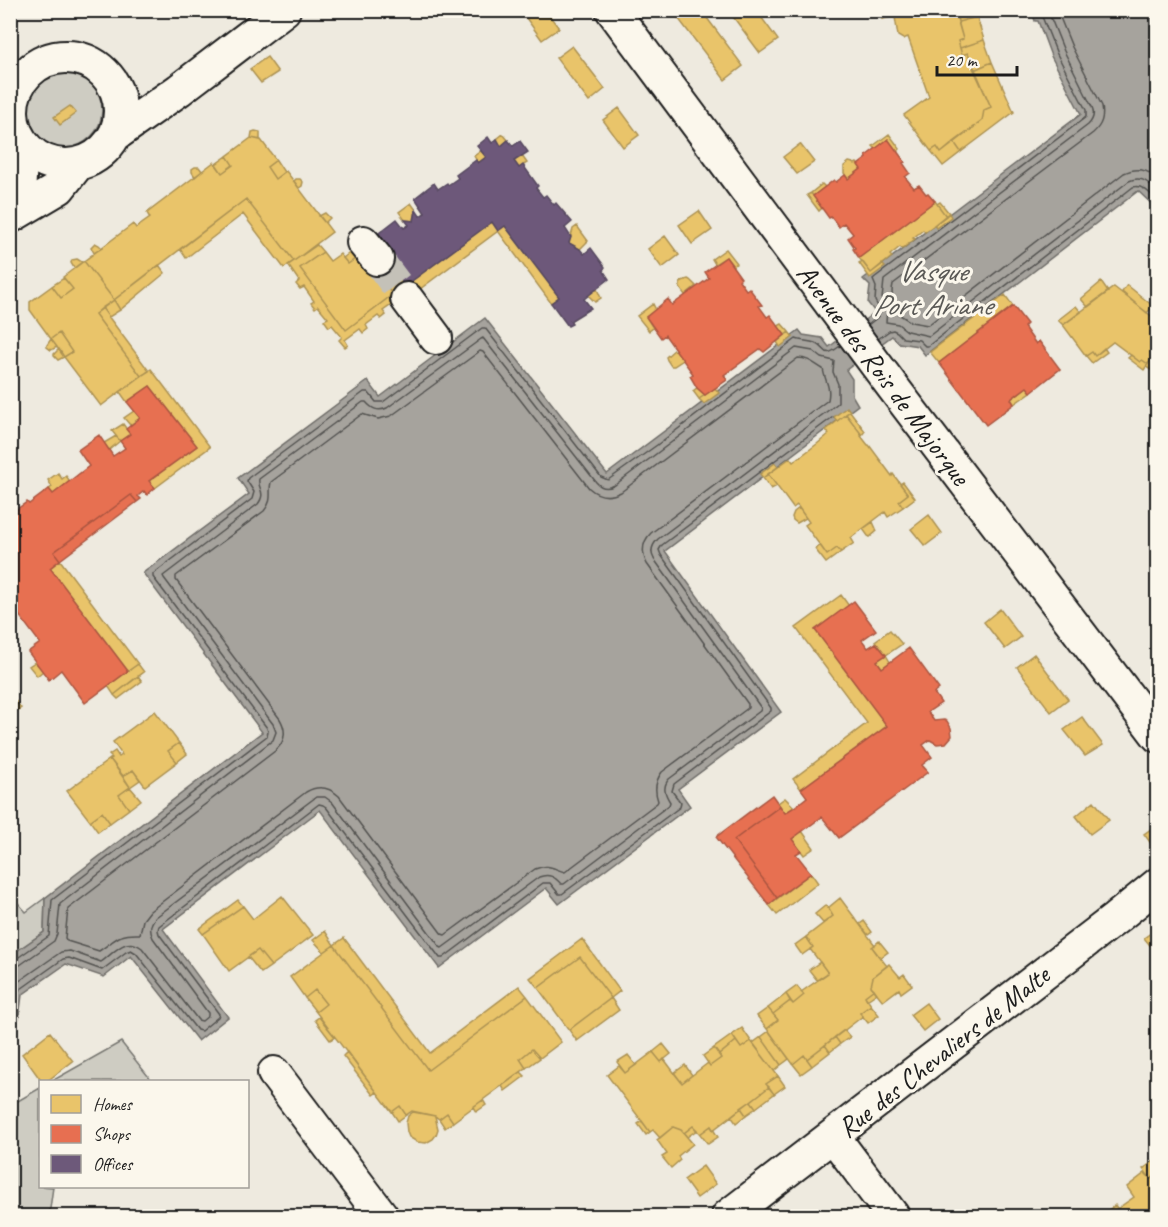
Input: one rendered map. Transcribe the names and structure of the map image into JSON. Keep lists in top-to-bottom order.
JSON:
{
  "streets": {
    "street": ["Avenue des Rois de Majorque", "Rue des Chevaliers de Malte"]
  },
  "water": ["Vasque Port Ariane"],
  "legend": ["Homes", "Shops", "Offices"],
  "scale_bar": "20 m"
}
